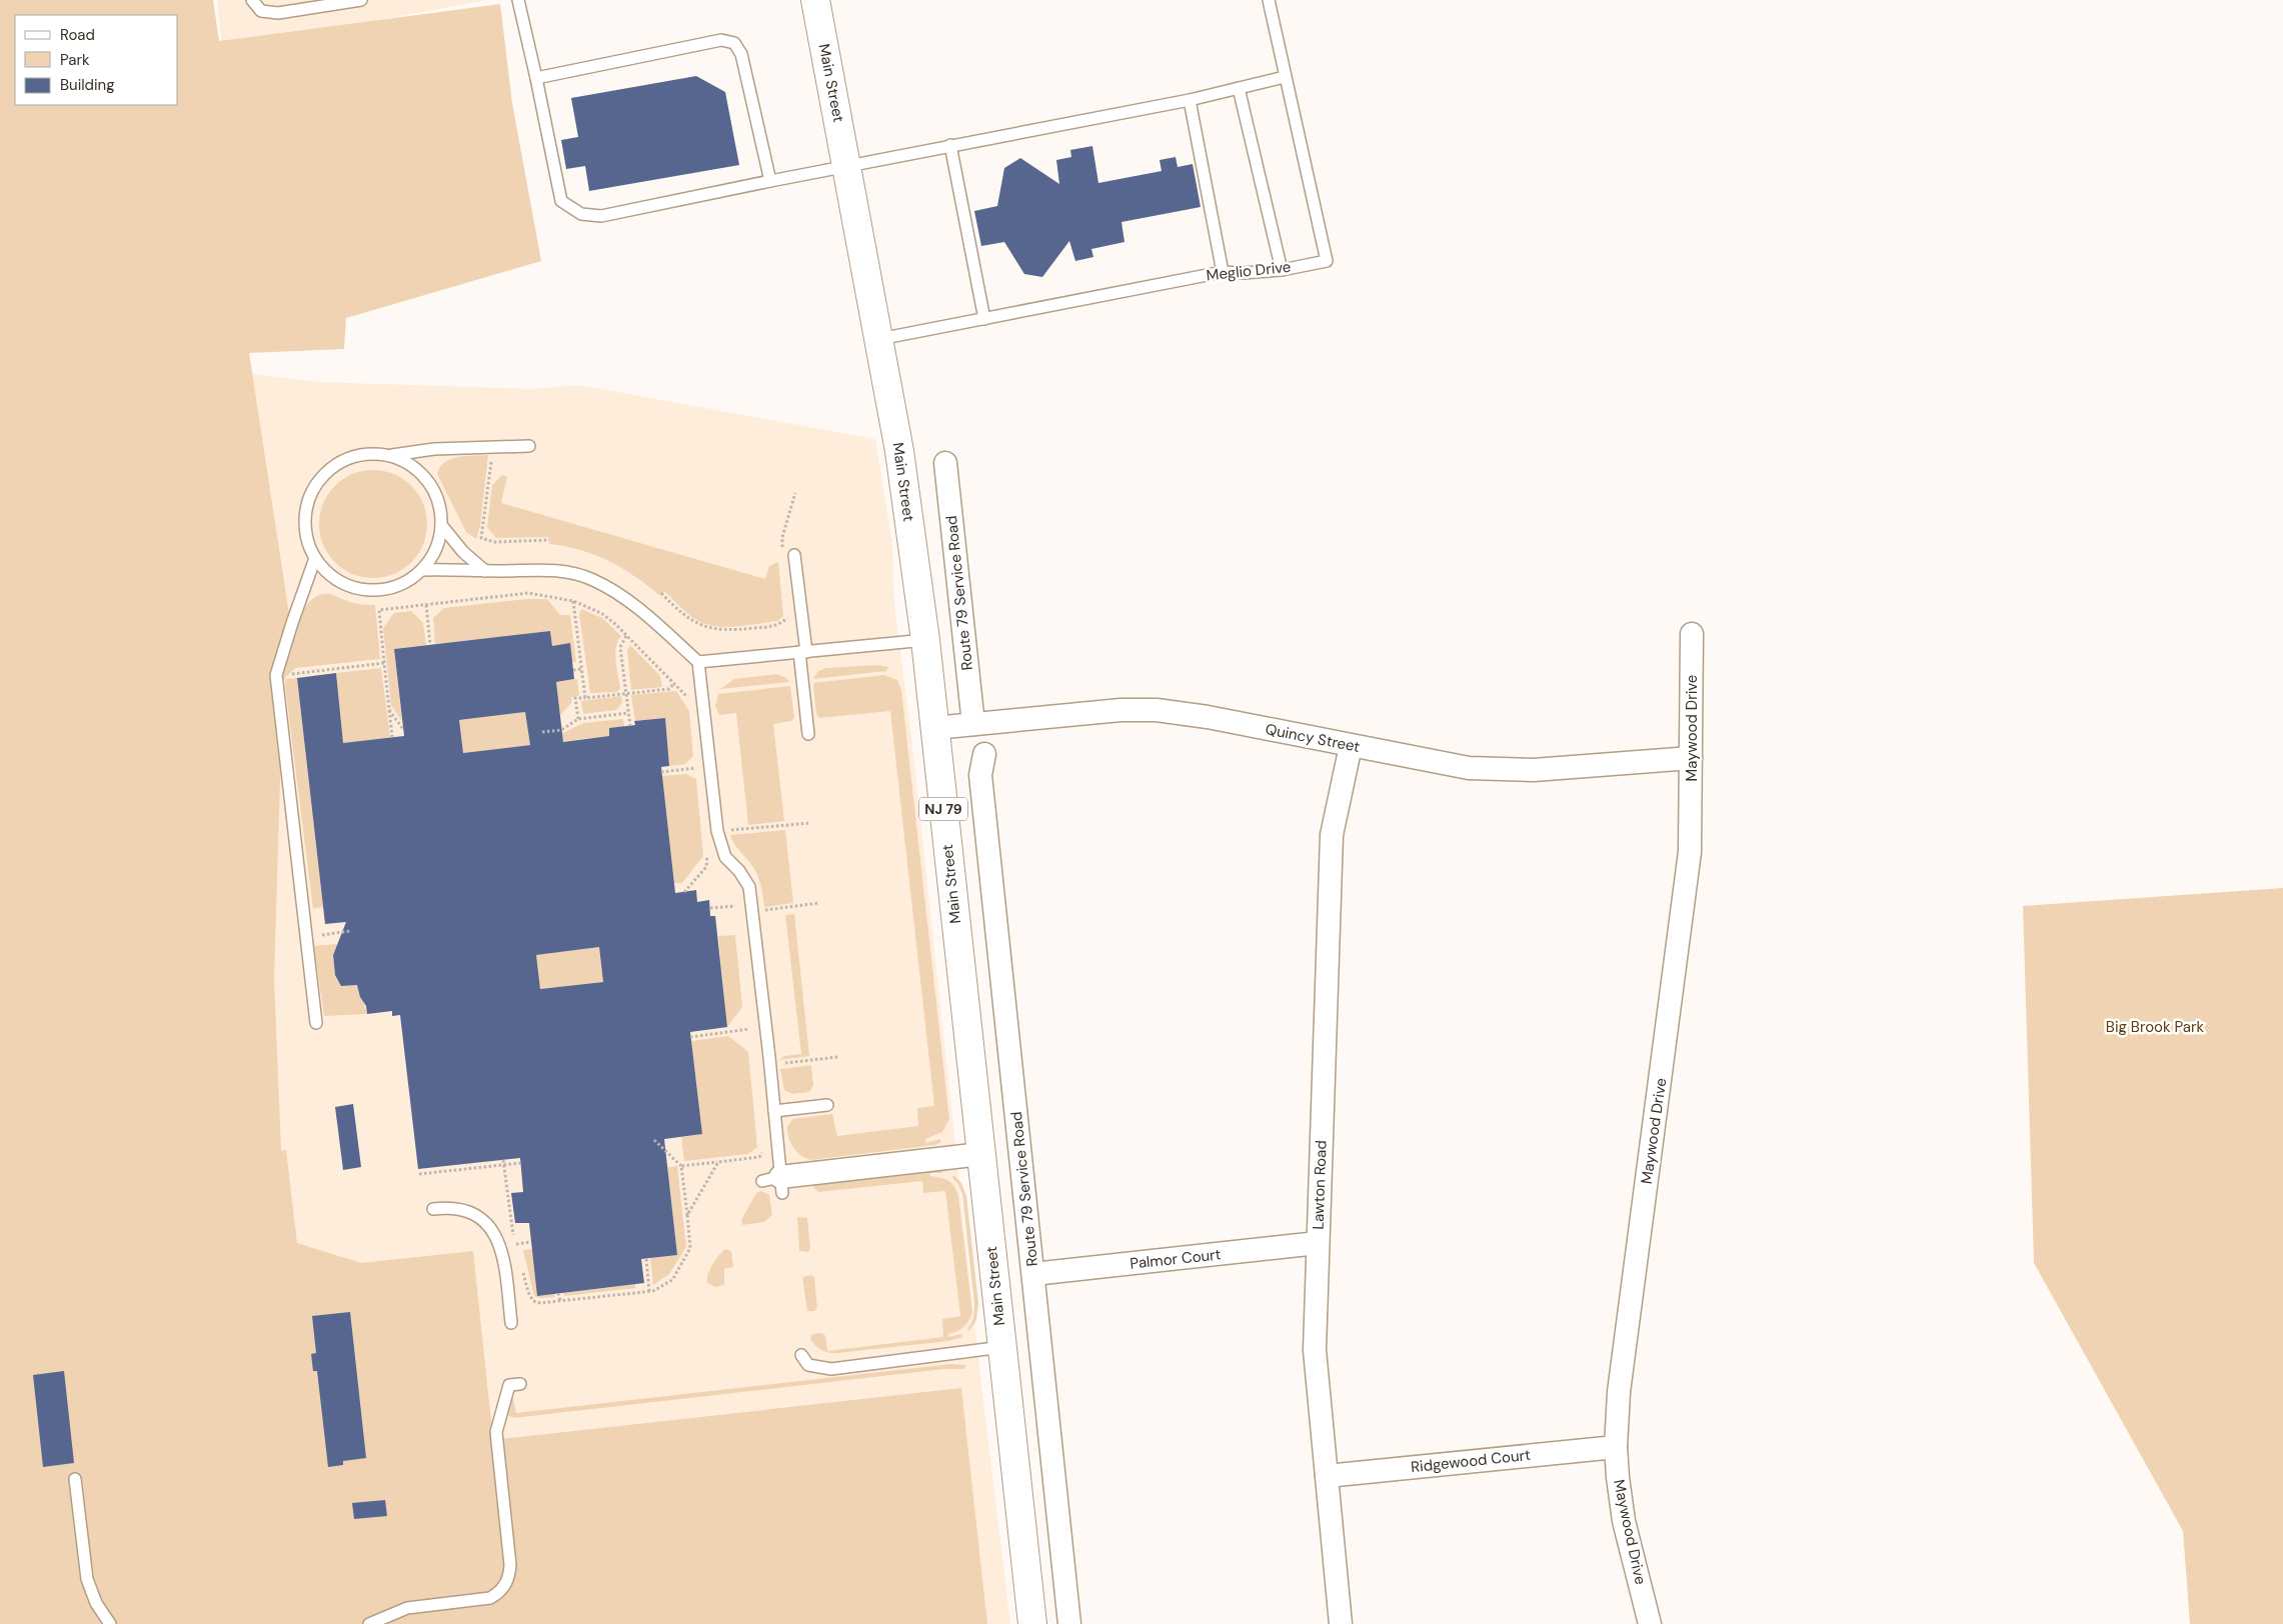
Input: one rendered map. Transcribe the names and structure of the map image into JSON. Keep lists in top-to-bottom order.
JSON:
{
  "streets": {
    "main road": ["Main Street", "NJ 79"],
    "street": [
      "Route 79 Service Road",
      "Maywood Drive",
      "Quincy Street",
      "Lawton Road",
      "Palmor Court",
      "Ridgewood Court"
    ],
    "lane": ["Meglio Drive"]
  },
  "crossings": [
    ["Main Street", "Meglio Drive"],
    ["Main Street", "Quincy Street"],
    ["Route 79 Service Road", "Quincy Street"],
    ["Route 79 Service Road", "Palmor Court"],
    ["Maywood Drive", "Quincy Street"],
    ["Maywood Drive", "Ridgewood Court"],
    ["Quincy Street", "Lawton Road"],
    ["Lawton Road", "Palmor Court"],
    ["Lawton Road", "Ridgewood Court"]
  ],
  "parks": ["Big Brook Park"],
  "legend": ["Road", "Park", "Building"]
}
